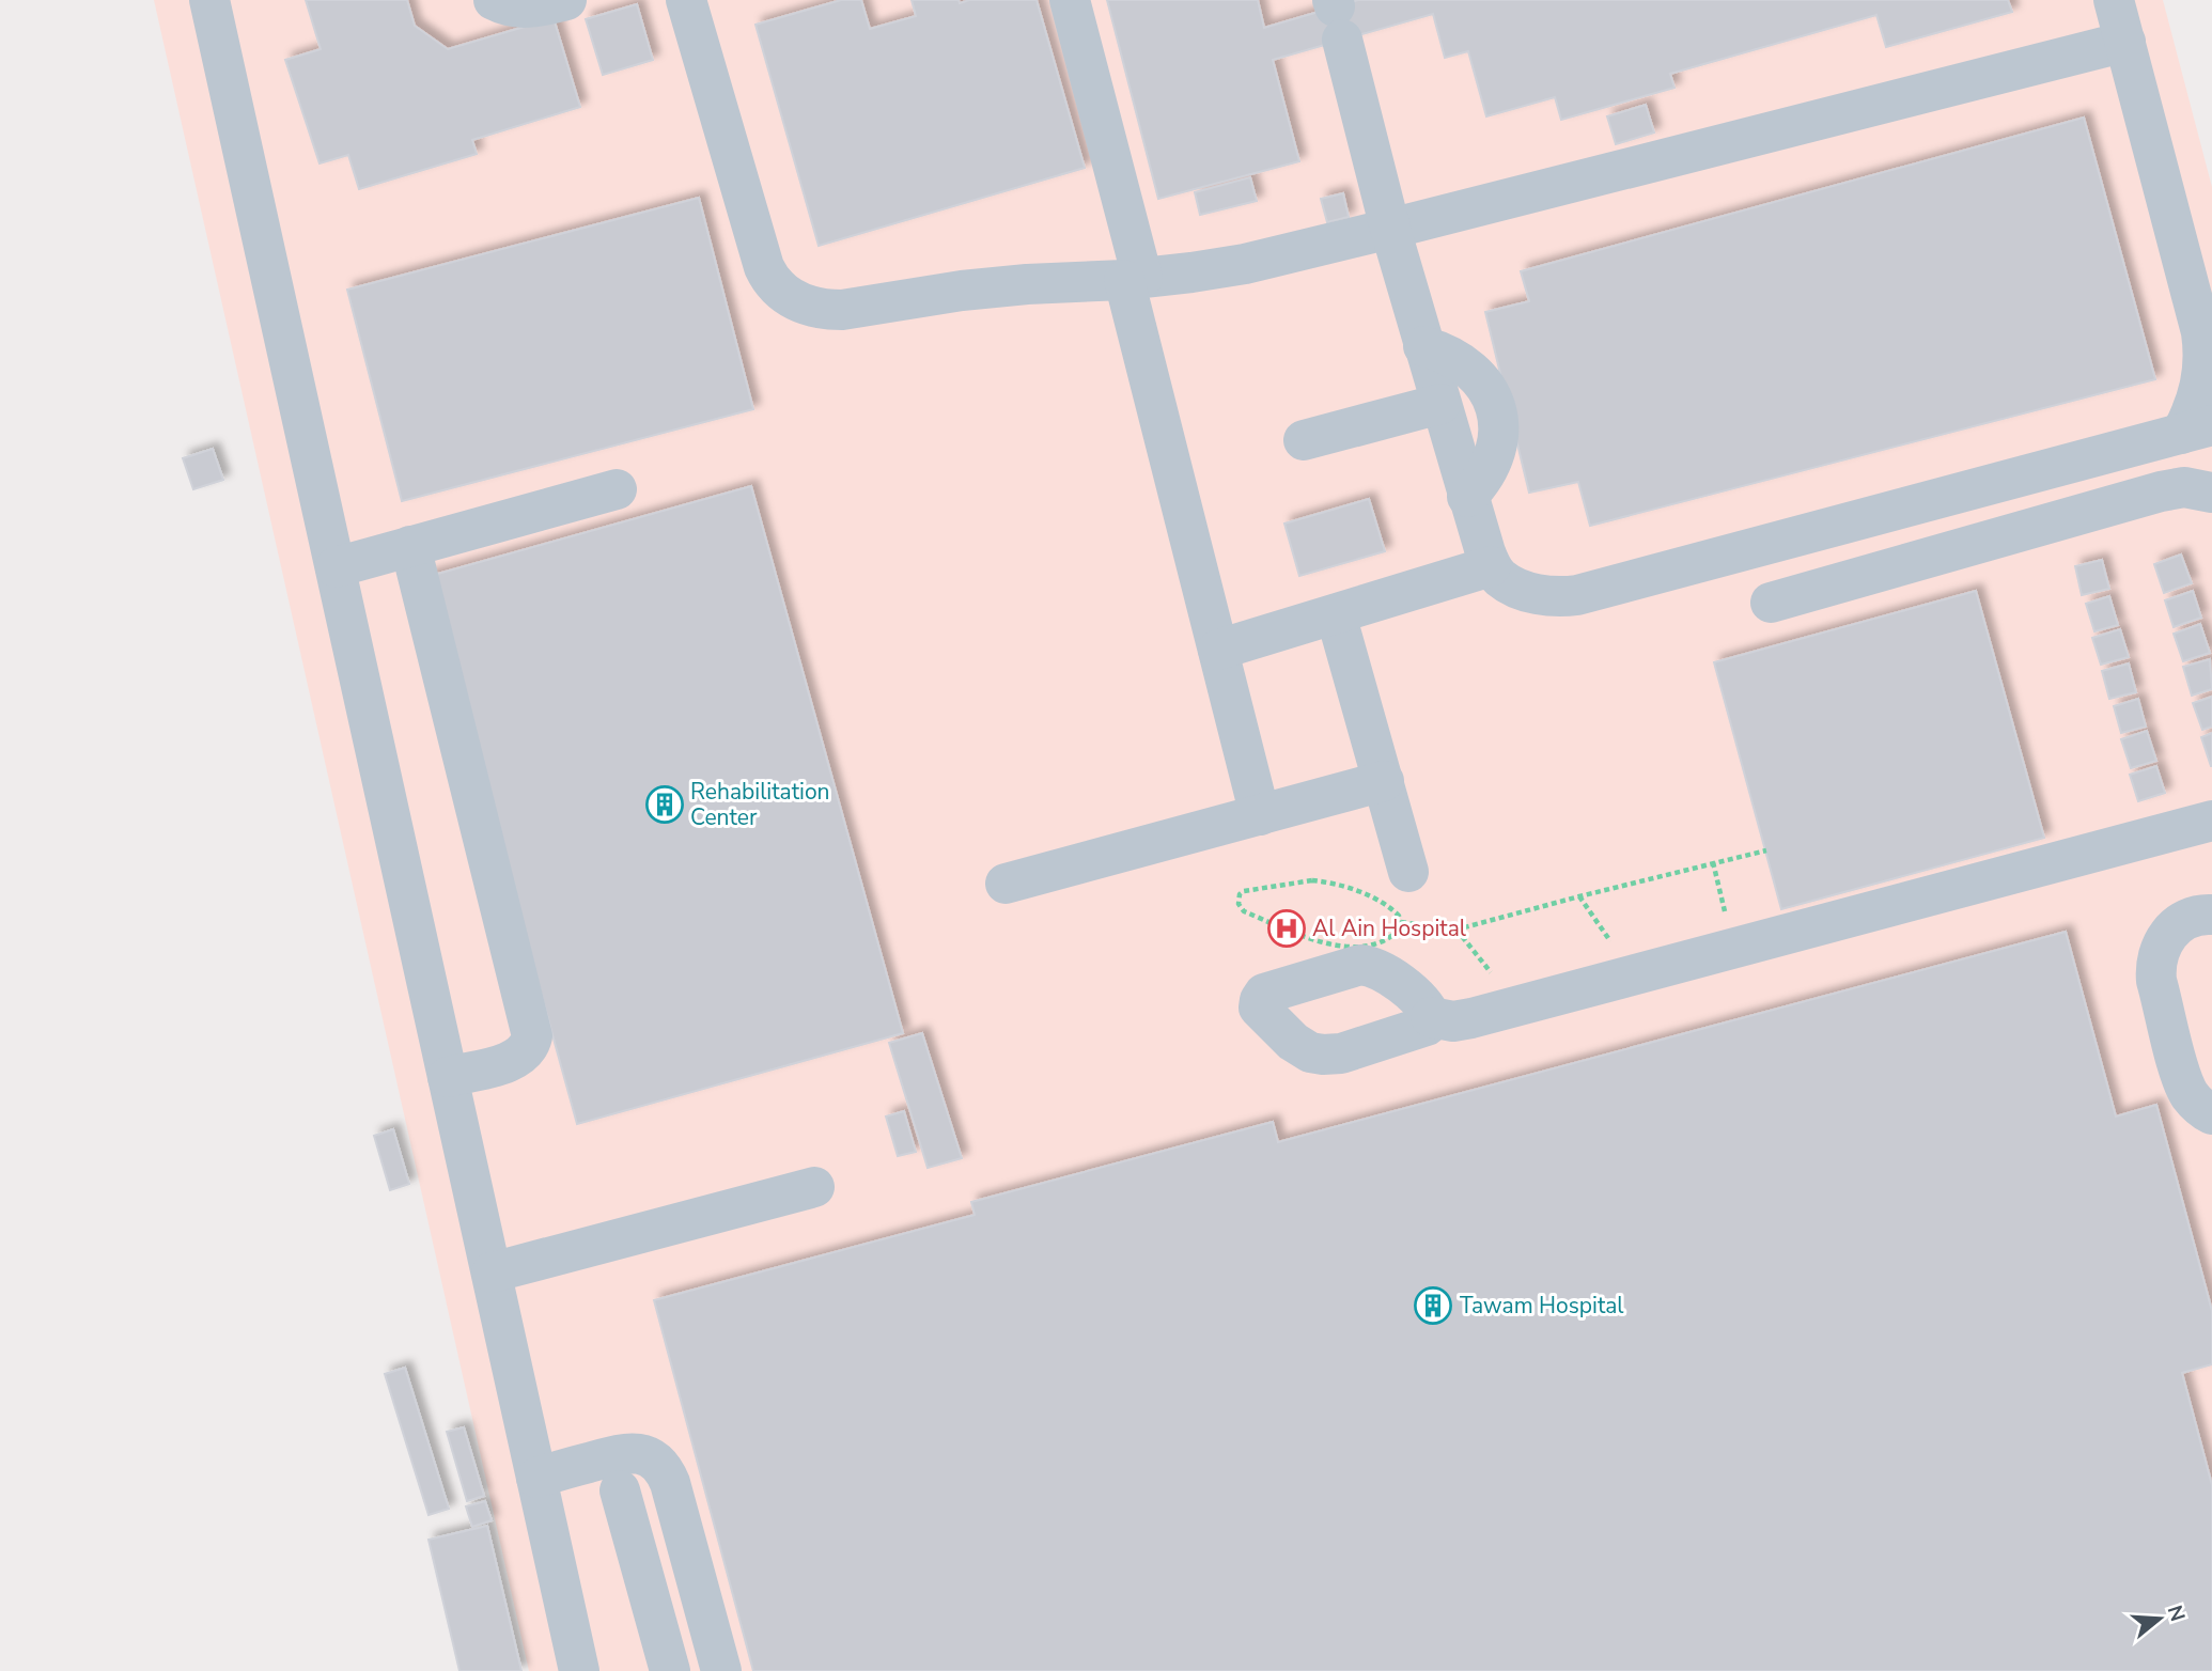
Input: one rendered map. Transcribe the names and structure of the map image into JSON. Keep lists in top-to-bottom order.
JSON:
{
  "places": {
    "building": ["Rehabilitation Center", "Tawam Hospital"],
    "hospital": ["Al Ain Hospital"]
  },
  "north": "right"
}
